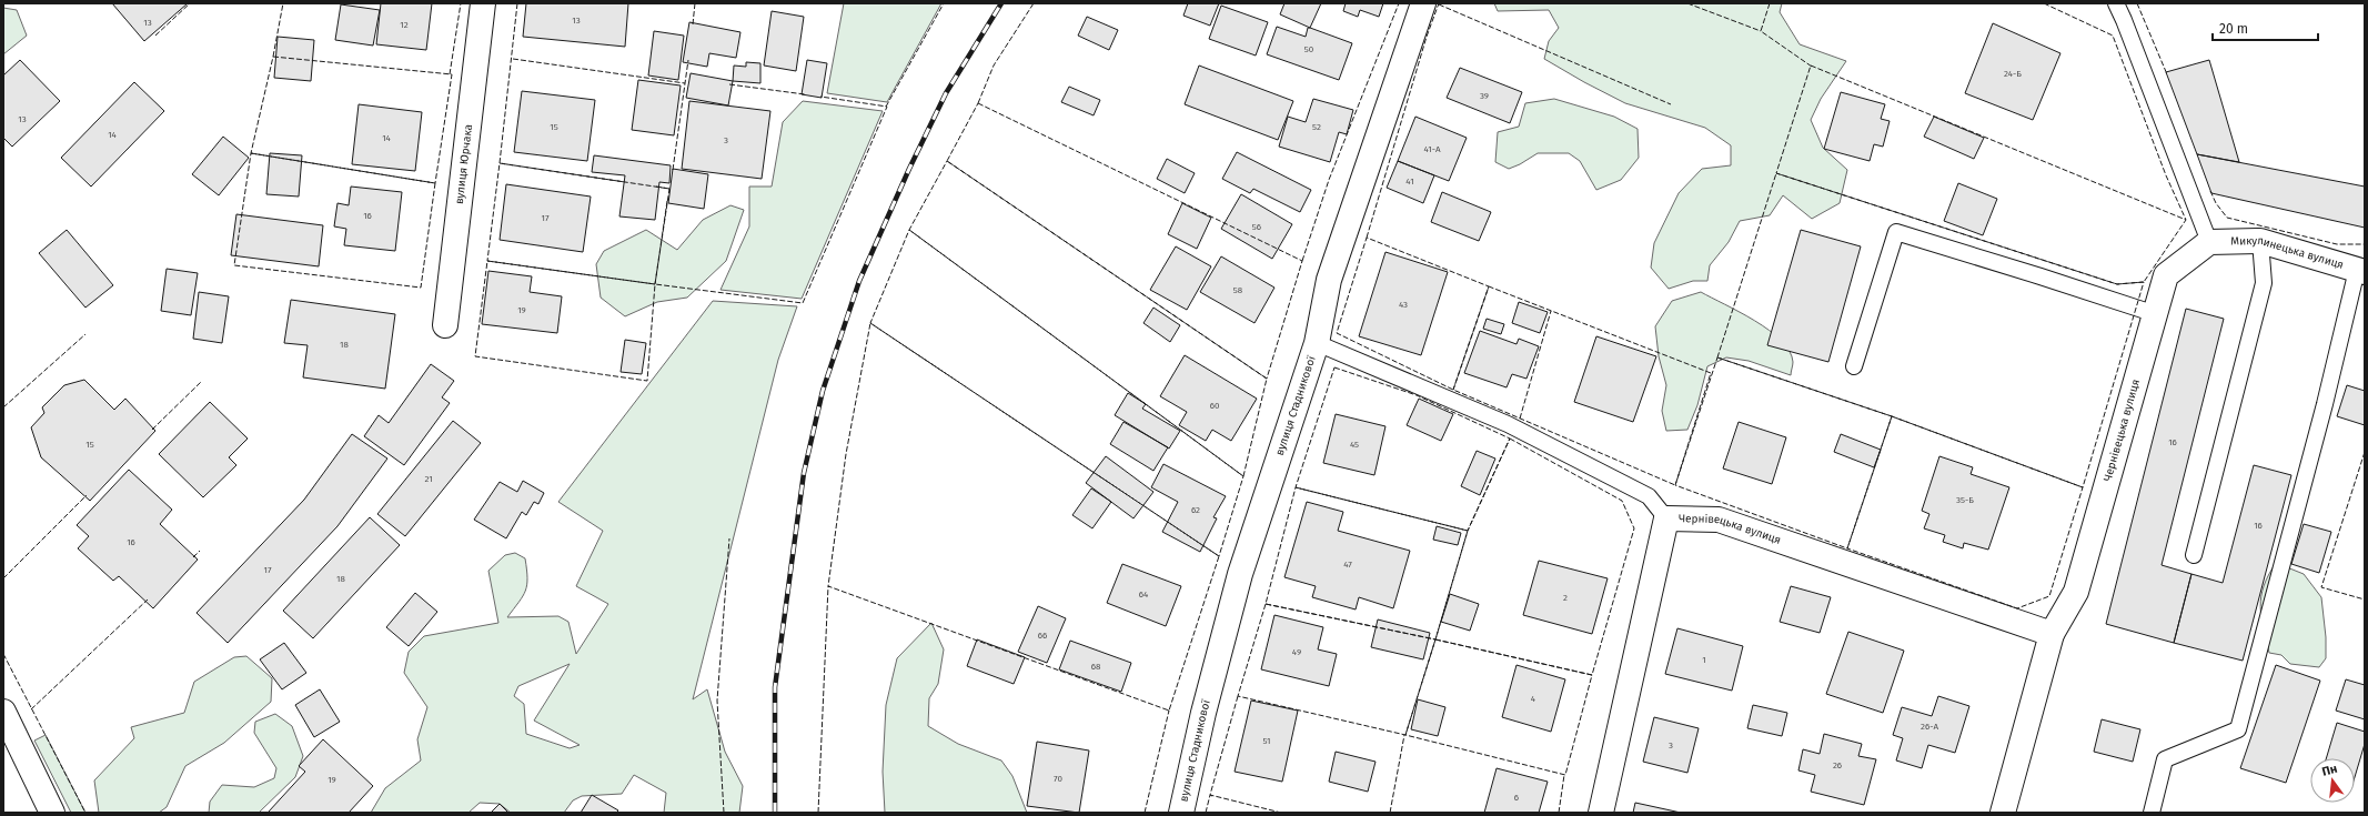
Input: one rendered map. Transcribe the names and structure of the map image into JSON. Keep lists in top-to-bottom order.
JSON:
{
  "streets": {
    "street": [
      "вулиця Юрчака",
      "Микулинецька вулиця",
      "вулиця Стадникової",
      "Чернівецька вулиця"
    ]
  },
  "crossings": [
    ["Микулинецька вулиця", "Чернівецька вулиця"]
  ],
  "house_numbers": [
    "13",
    "13",
    "12",
    "50",
    "24-Б",
    "39",
    "13",
    "15",
    "52",
    "14",
    "14",
    "3",
    "41-А",
    "41",
    "16",
    "17",
    "56",
    "58",
    "43",
    "19",
    "18",
    "60",
    "16",
    "15",
    "45",
    "21",
    "35-Б",
    "62",
    "16",
    "16",
    "47",
    "17",
    "18",
    "64",
    "2",
    "66",
    "49",
    "1",
    "68",
    "4",
    "26-А",
    "51",
    "3",
    "26",
    "70",
    "19",
    "6"
  ],
  "scale_bar": "20 m",
  "north": "top"
}
